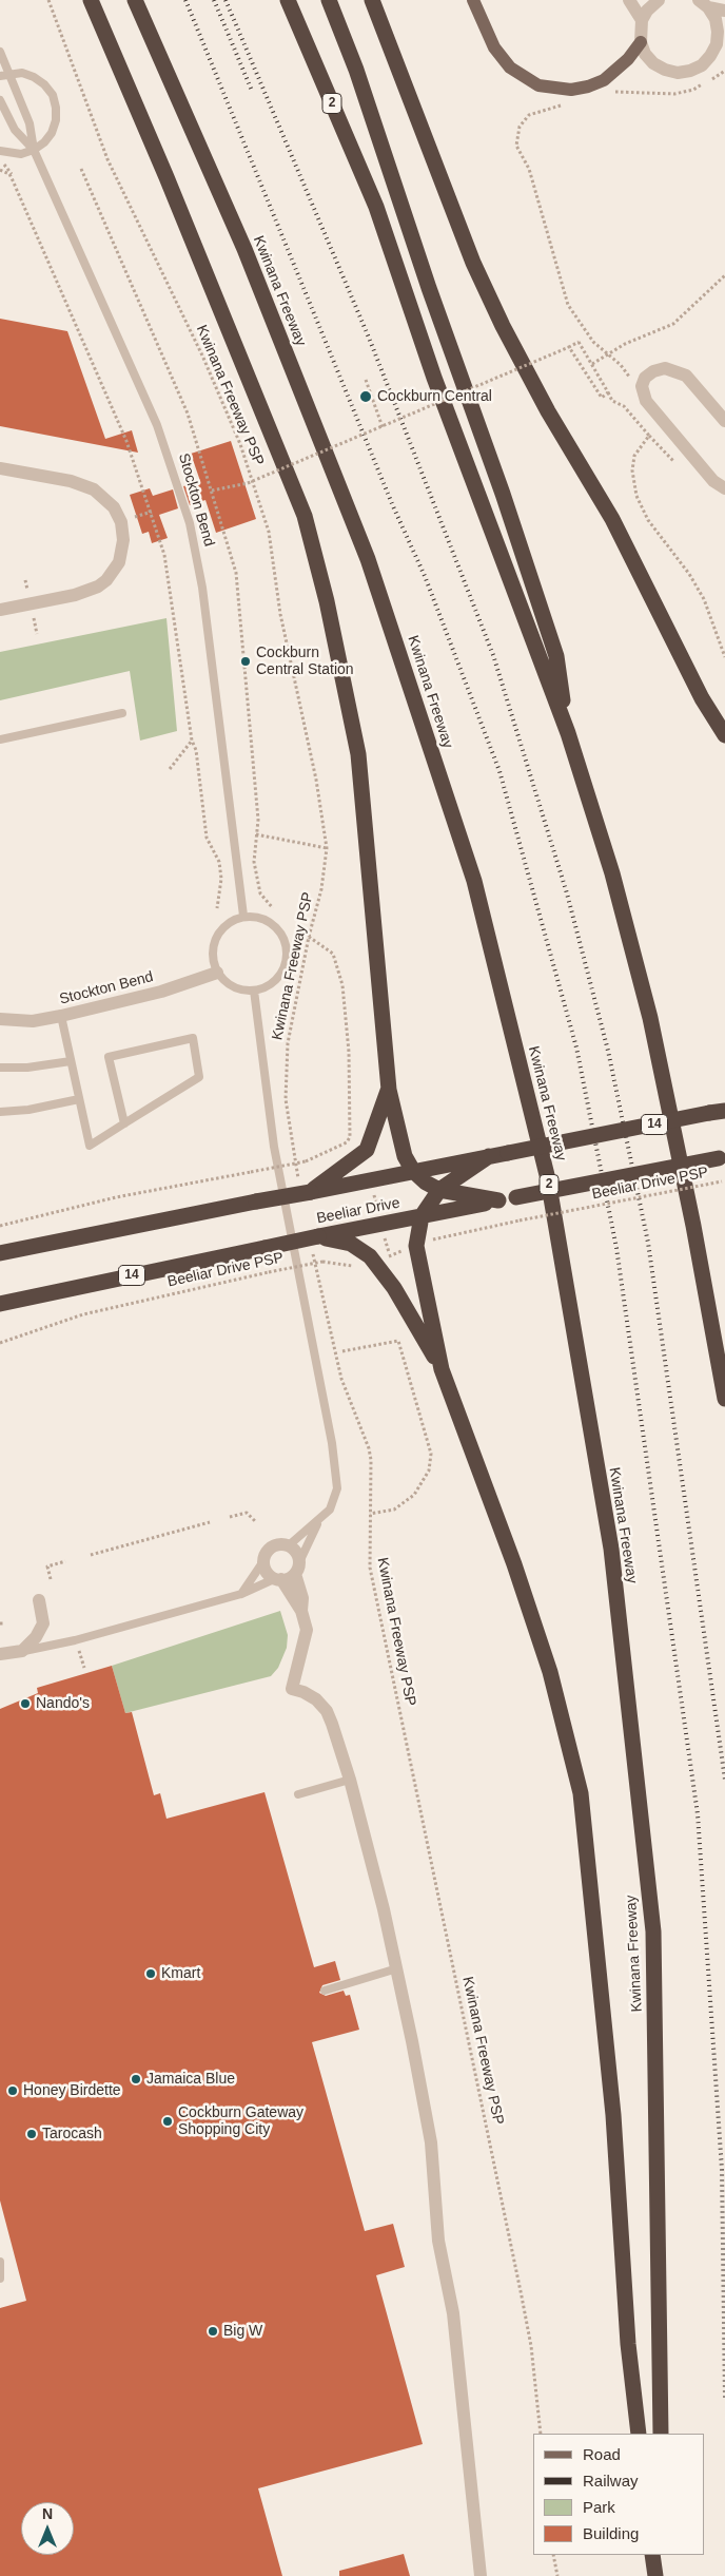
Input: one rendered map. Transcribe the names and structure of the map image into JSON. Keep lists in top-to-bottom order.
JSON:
{
  "streets": {
    "highway": [
      "2",
      "Kwinana Freeway",
      "14",
      "Beeliar Drive"
    ],
    "street": ["Stockton Bend"],
    "path": ["Kwinana Freeway PSP", "Beeliar Drive PSP"]
  },
  "crossings": [
    ["Kwinana Freeway PSP", "Beeliar Drive"]
  ],
  "places": [
    "Cockburn Central",
    "Cockburn Central Station",
    "Nando's",
    "Kmart",
    "Jamaica Blue",
    "Honey Birdette",
    "Cockburn Gateway Shopping City",
    "Tarocash",
    "Big W"
  ],
  "legend": [
    "Road",
    "Railway",
    "Park",
    "Building"
  ],
  "north": "top"
}
